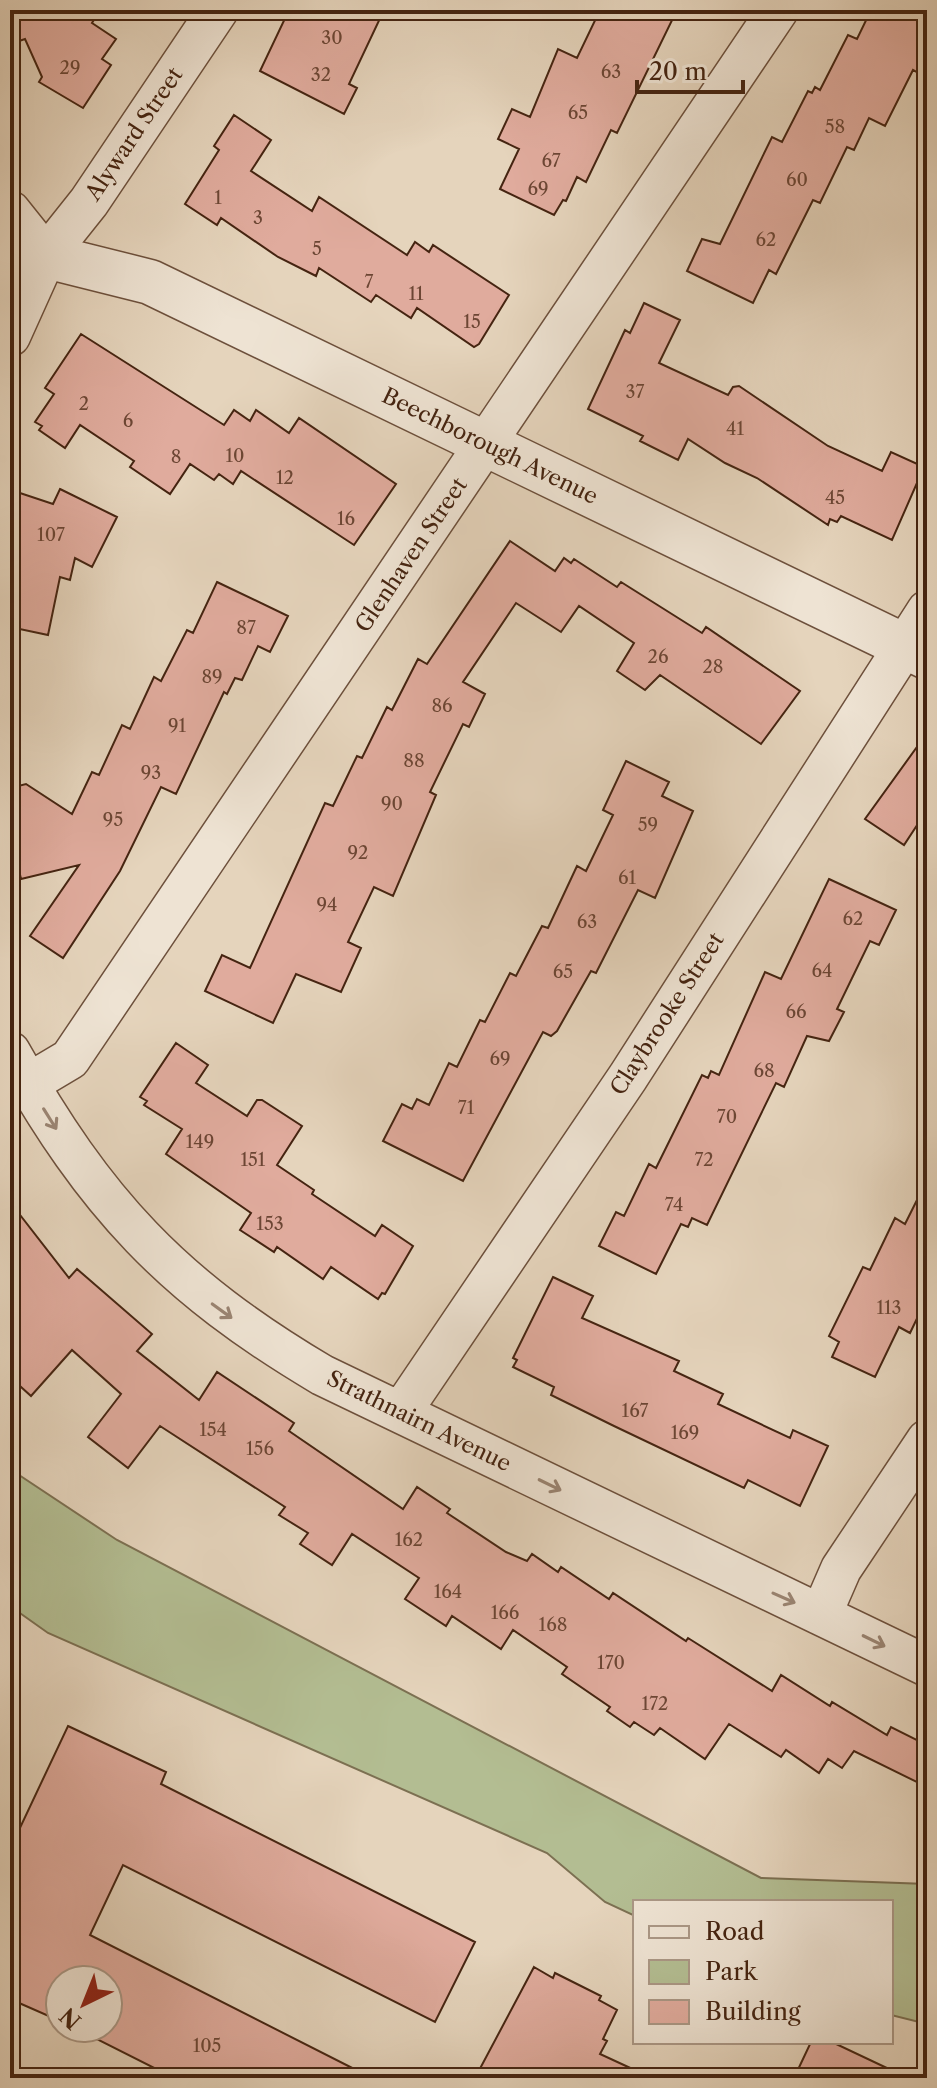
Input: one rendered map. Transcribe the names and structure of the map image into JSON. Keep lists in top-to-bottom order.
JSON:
{
  "streets": {
    "street": [
      "Alyward Street",
      "Beechborough Avenue",
      "Glenhaven Street",
      "Claybrooke Street",
      "Strathnairn Avenue"
    ]
  },
  "crossings": [
    ["Alyward Street", "Beechborough Avenue"],
    ["Beechborough Avenue", "Glenhaven Street"],
    ["Beechborough Avenue", "Claybrooke Street"],
    ["Glenhaven Street", "Strathnairn Avenue"],
    ["Claybrooke Street", "Strathnairn Avenue"]
  ],
  "one_way": ["Strathnairn Avenue"],
  "house_numbers": [
    "30",
    "29",
    "63",
    "32",
    "65",
    "58",
    "67",
    "60",
    "69",
    "1",
    "3",
    "62",
    "5",
    "7",
    "11",
    "15",
    "37",
    "2",
    "6",
    "41",
    "10",
    "8",
    "12",
    "45",
    "16",
    "107",
    "87",
    "26",
    "28",
    "89",
    "86",
    "91",
    "88",
    "93",
    "90",
    "95",
    "59",
    "92",
    "61",
    "94",
    "62",
    "63",
    "64",
    "65",
    "66",
    "69",
    "68",
    "71",
    "70",
    "149",
    "151",
    "72",
    "74",
    "153",
    "113",
    "167",
    "154",
    "169",
    "156",
    "162",
    "164",
    "166",
    "168",
    "170",
    "172",
    "105"
  ],
  "legend": ["Road", "Park", "Building"],
  "scale_bar": "20 m",
  "north": "bottom left"
}
